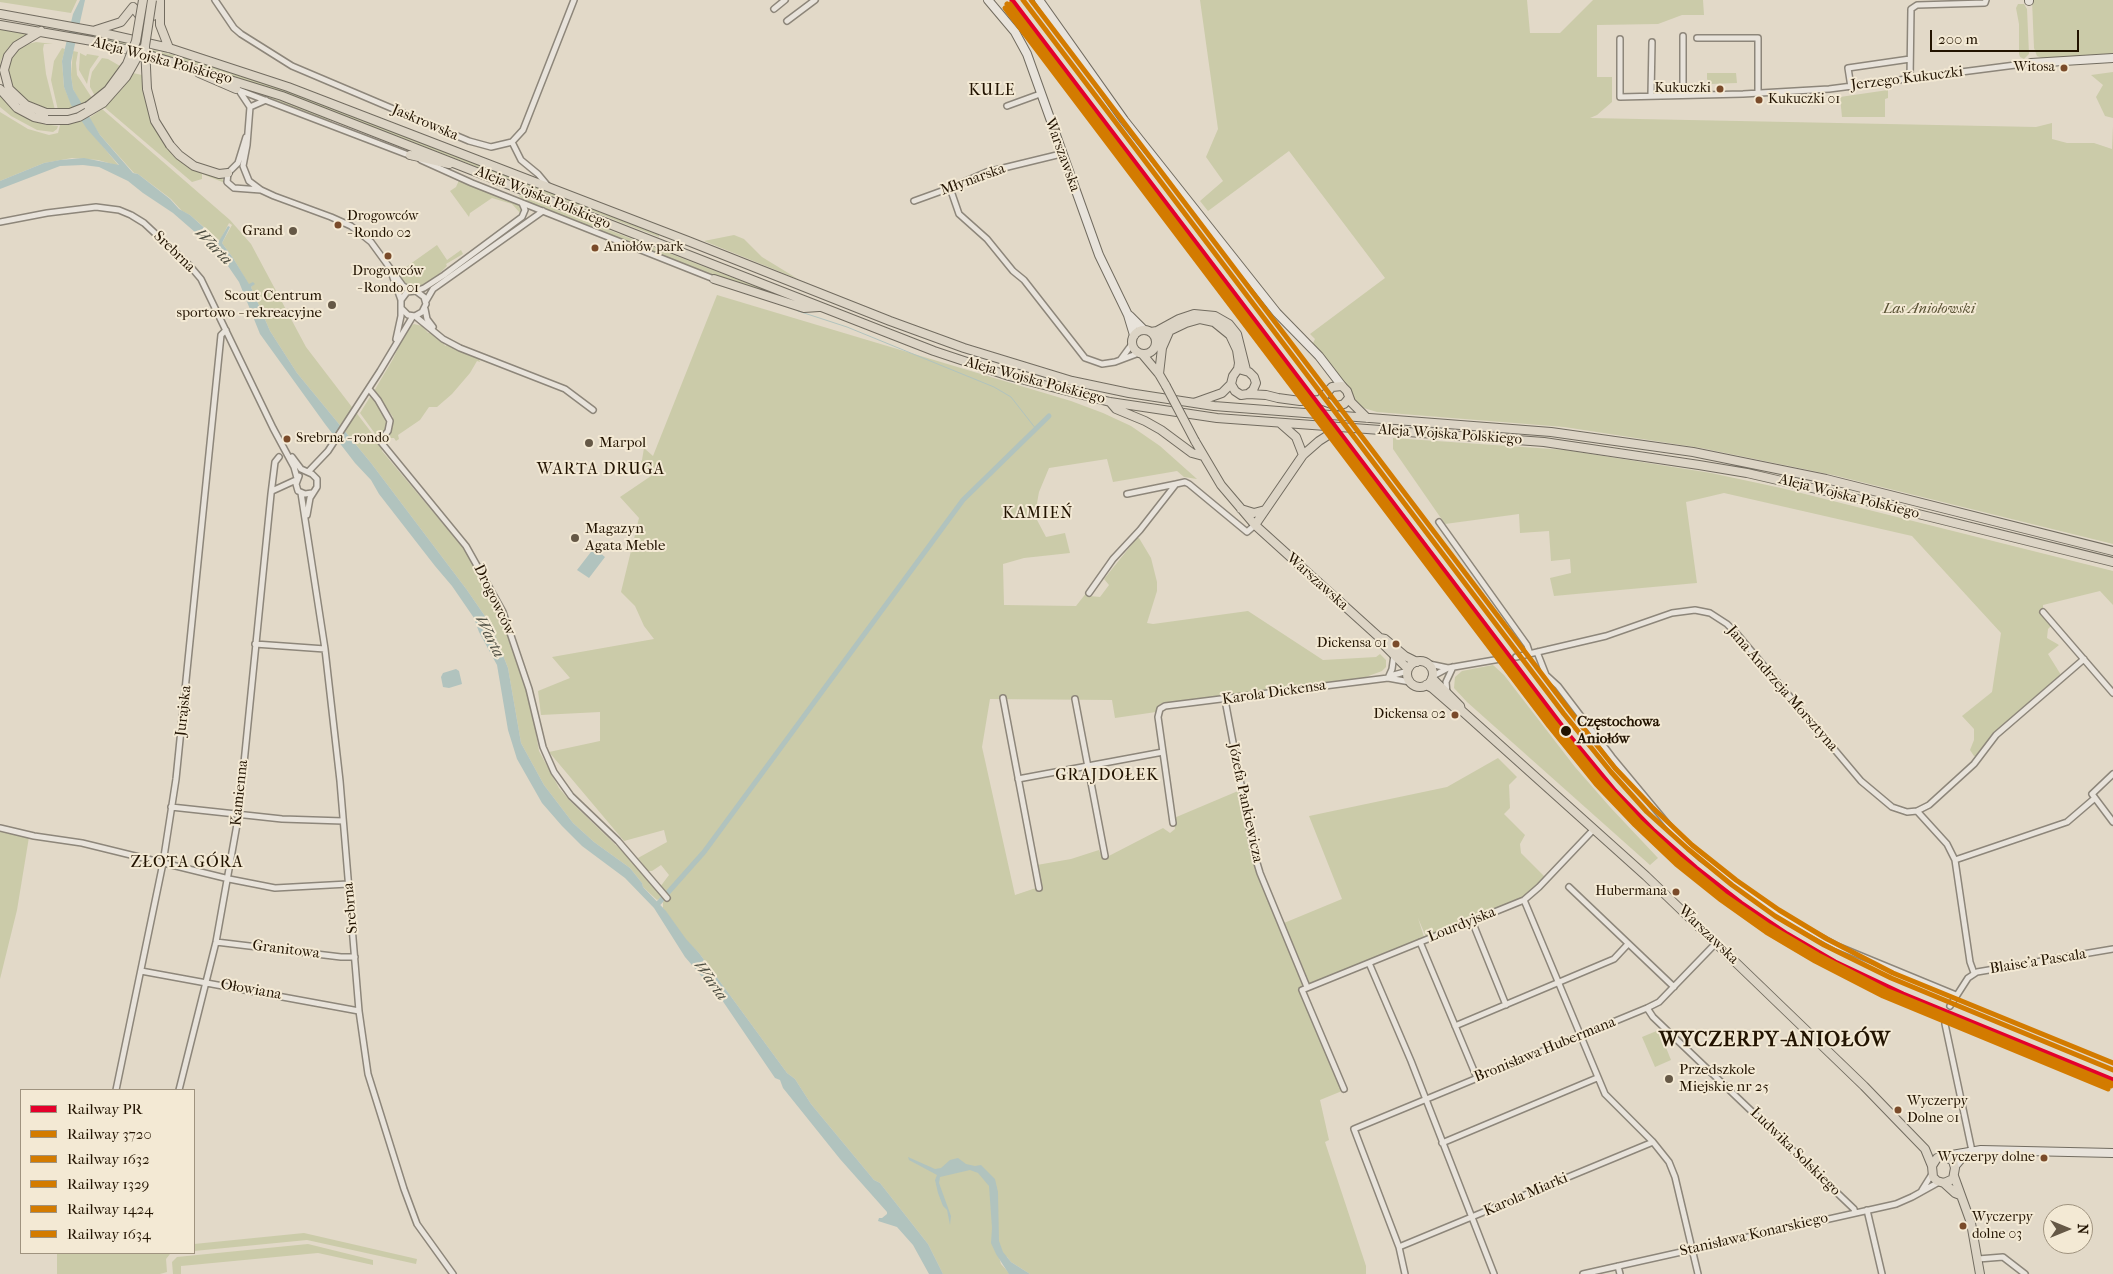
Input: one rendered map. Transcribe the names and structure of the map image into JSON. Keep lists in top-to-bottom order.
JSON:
{
  "streets": {
    "main road": ["Aleja Wojska Polskiego", "Warszawska"],
    "street": [
      "Jerzego Kukuczki",
      "Jaskrowska",
      "Młynarska",
      "Srebrna",
      "Drogowców",
      "Jana Andrzeja Morsztyna",
      "Karola Dickensa",
      "Jurajska",
      "Kamienna",
      "Józefa Pankiewicza",
      "Lourdyjska",
      "Granitowa",
      "Blaise'a Pascala",
      "Ołowiana",
      "Bronisława Hubermana",
      "Ludwika Solskiego",
      "Karola Miarki",
      "Stanisława Konarskiego"
    ]
  },
  "crossings": [
    ["Warszawska", "Młynarska"],
    ["Warszawska", "Karola Dickensa"],
    ["Warszawska", "Lourdyjska"],
    ["Warszawska", "Bronisława Hubermana"],
    ["Warszawska", "Stanisława Konarskiego"],
    ["Srebrna", "Jurajska"],
    ["Srebrna", "Granitowa"],
    ["Srebrna", "Ołowiana"],
    ["Karola Dickensa", "Józefa Pankiewicza"],
    ["Jurajska", "Ołowiana"],
    ["Kamienna", "Granitowa"],
    ["Kamienna", "Ołowiana"],
    ["Józefa Pankiewicza", "Lourdyjska"],
    ["Bronisława Hubermana", "Ludwika Solskiego"],
    ["Bronisława Hubermana", "Karola Miarki"],
    ["Ludwika Solskiego", "Stanisława Konarskiego"]
  ],
  "districts": [
    "KULE",
    "WARTA DRUGA",
    "KAMIEŃ",
    "GRAJDOŁEK",
    "ZŁOTA GÓRA",
    "WYCZERPY-ANIOŁÓW"
  ],
  "water": ["Warta"],
  "parks": ["Las Aniołowski"],
  "places": [
    "Witosa",
    "Kukuczki",
    "Kukuczki 01",
    "Drogowców - Rondo 02",
    "Grand",
    "Aniołów park",
    "Drogowców - Rondo 01",
    "Scout Centrum sportowo - rekreacyjne",
    "Srebrna - rondo",
    "Marpol",
    "Magazyn Agata Meble",
    "Dickensa 01",
    "Dickensa 02",
    "Częstochowa Aniołów",
    "Hubermana",
    "Przedszkole Miejskie nr 25",
    "Wyczerpy Dolne 01",
    "Wyczerpy dolne",
    "Wyczerpy dolne 03"
  ],
  "lines": [
    "rail line PR",
    "rail line 1329",
    "rail line 1634",
    "rail line 3720",
    "rail line 1632",
    "rail line 1424"
  ],
  "legend": [
    "Railway PR",
    "Railway 3720",
    "Railway 1632",
    "Railway 1329",
    "Railway 1424",
    "Railway 1634"
  ],
  "scale_bar": "200 m",
  "north": "right"
}
